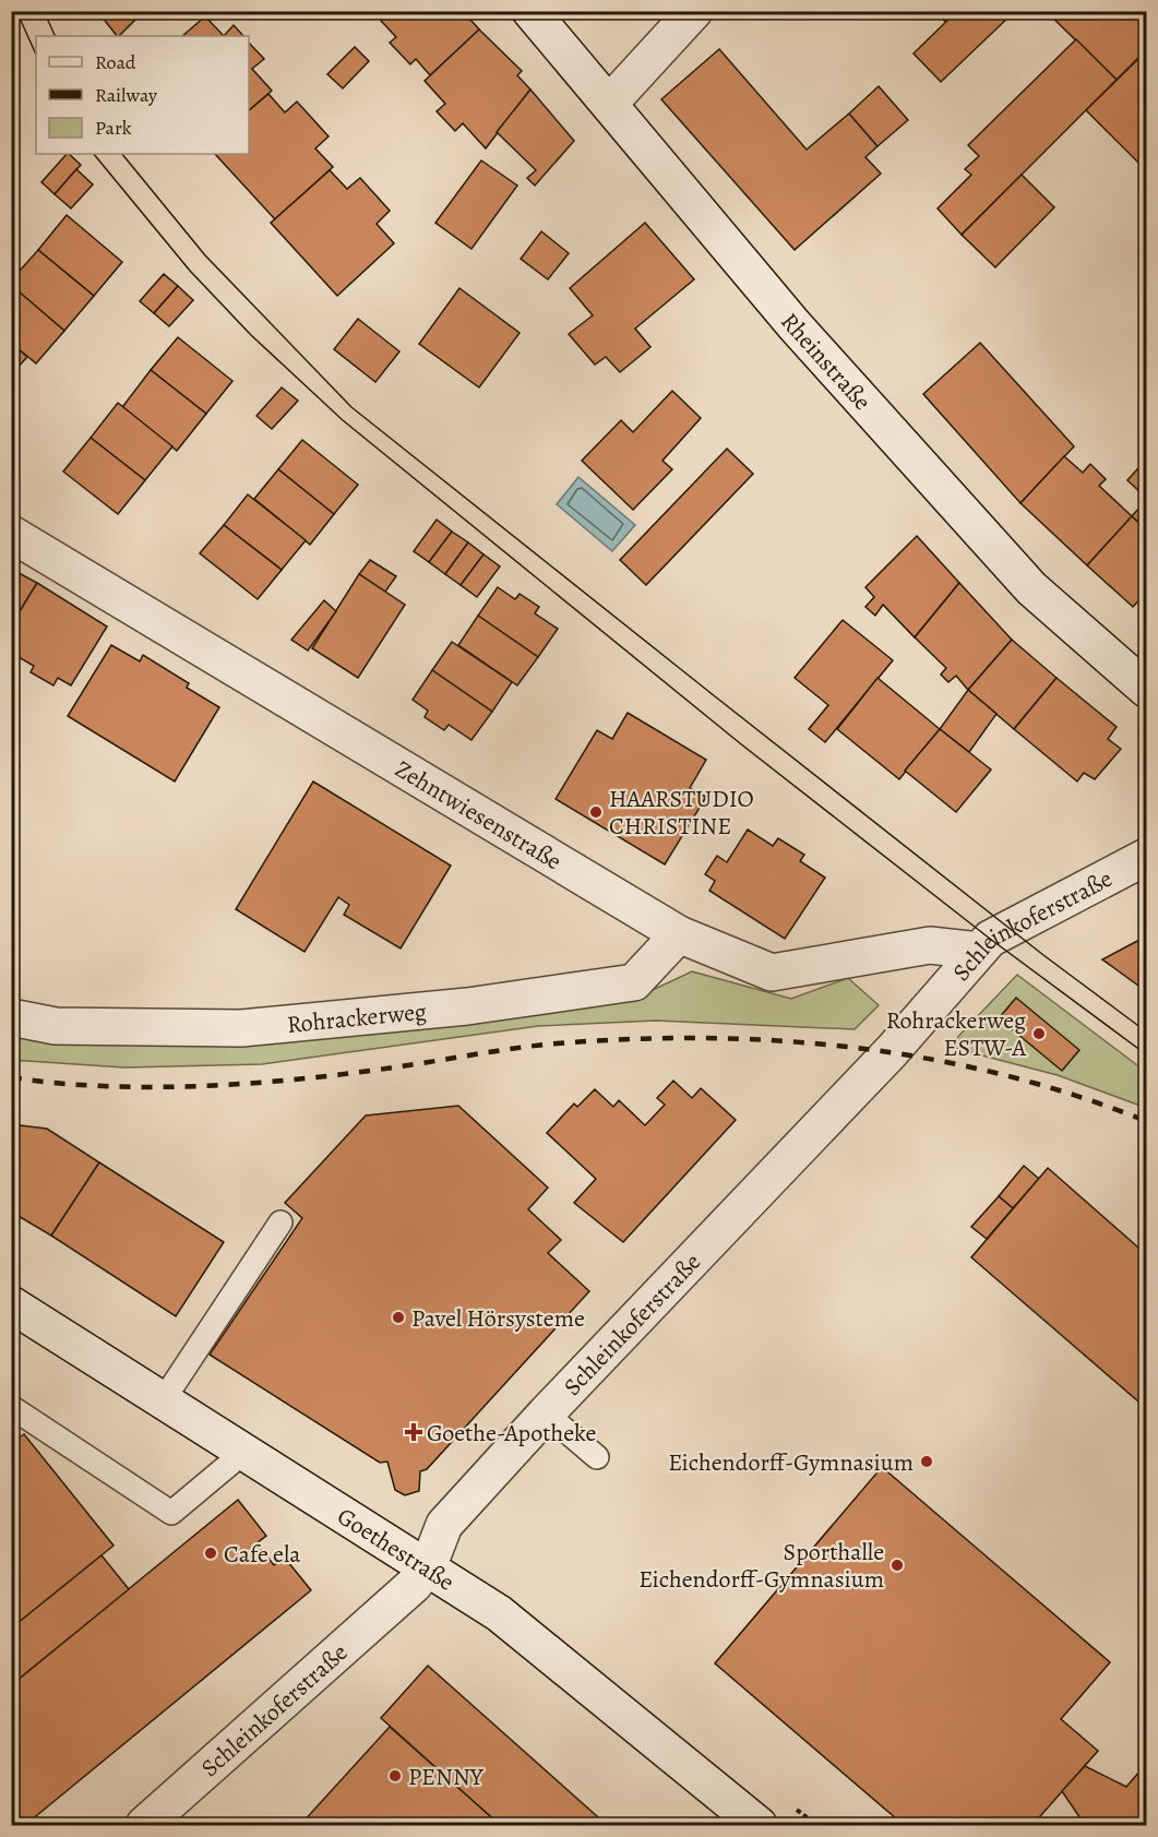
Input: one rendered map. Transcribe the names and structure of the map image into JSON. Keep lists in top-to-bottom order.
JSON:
{
  "streets": {
    "street": [
      "Rheinstraße",
      "Zehntwiesenstraße",
      "Schleinkoferstraße",
      "Rohrackerweg",
      "Goethestraße"
    ]
  },
  "crossings": [
    ["Zehntwiesenstraße", "Schleinkoferstraße"],
    ["Zehntwiesenstraße", "Rohrackerweg"],
    ["Schleinkoferstraße", "Goethestraße"]
  ],
  "places": {
    "other": [
      "HAARSTUDIO CHRISTINE",
      "Rohrackerweg ESTW-A",
      "Pavel Hörsysteme",
      "Eichendorff-Gymnasium",
      "Cafe ela",
      "Sporthalle Eichendorff-Gymnasium",
      "PENNY"
    ],
    "health": ["Goethe-Apotheke"]
  },
  "legend": ["Road", "Railway", "Park"]
}
